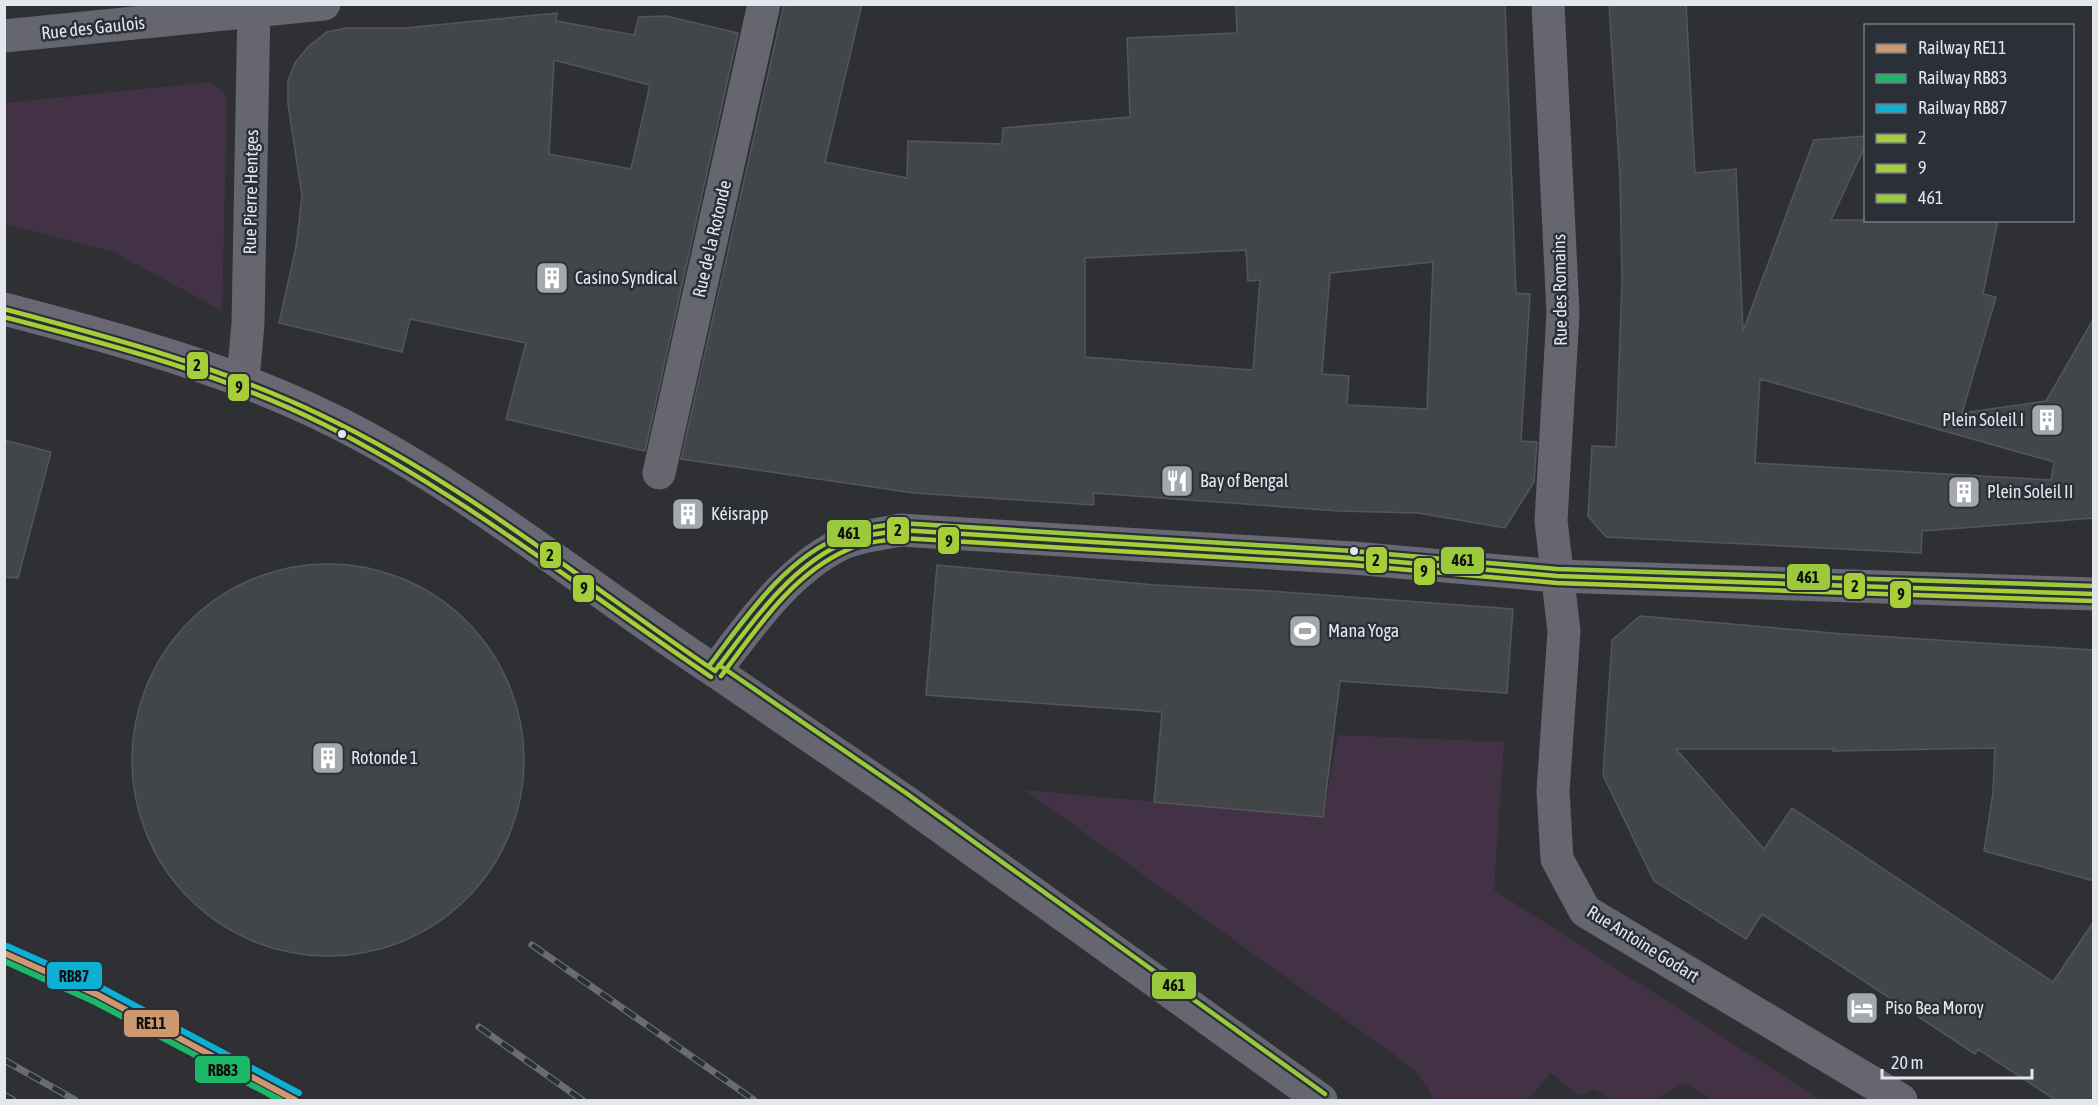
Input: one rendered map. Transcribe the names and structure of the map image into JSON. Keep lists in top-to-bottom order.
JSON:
{
  "streets": {
    "street": [
      "Rue des Gaulois",
      "Rue Pierre Hentges",
      "Rue de la Rotonde",
      "Rue des Romains",
      "Rue Antoine Godart"
    ]
  },
  "crossings": [
    ["Rue des Gaulois", "Rue Pierre Hentges"],
    ["Rue des Romains", "Rue Antoine Godart"]
  ],
  "places": {
    "building": [
      "Casino Syndical",
      "Plein Soleil I",
      "Plein Soleil II",
      "Kéisrapp",
      "Rotonde 1"
    ],
    "restaurant": ["Bay of Bengal"],
    "sports": ["Mana Yoga"],
    "hotel": ["Piso Bea Moroy"]
  },
  "lines": [
    "transit line 2",
    "transit line 9",
    "transit line 461",
    "rail line RB87",
    "rail line RE11",
    "rail line RB83"
  ],
  "legend": [
    "Railway RE11",
    "Railway RB83",
    "Railway RB87",
    "2",
    "9",
    "461"
  ],
  "scale_bar": "20 m"
}
